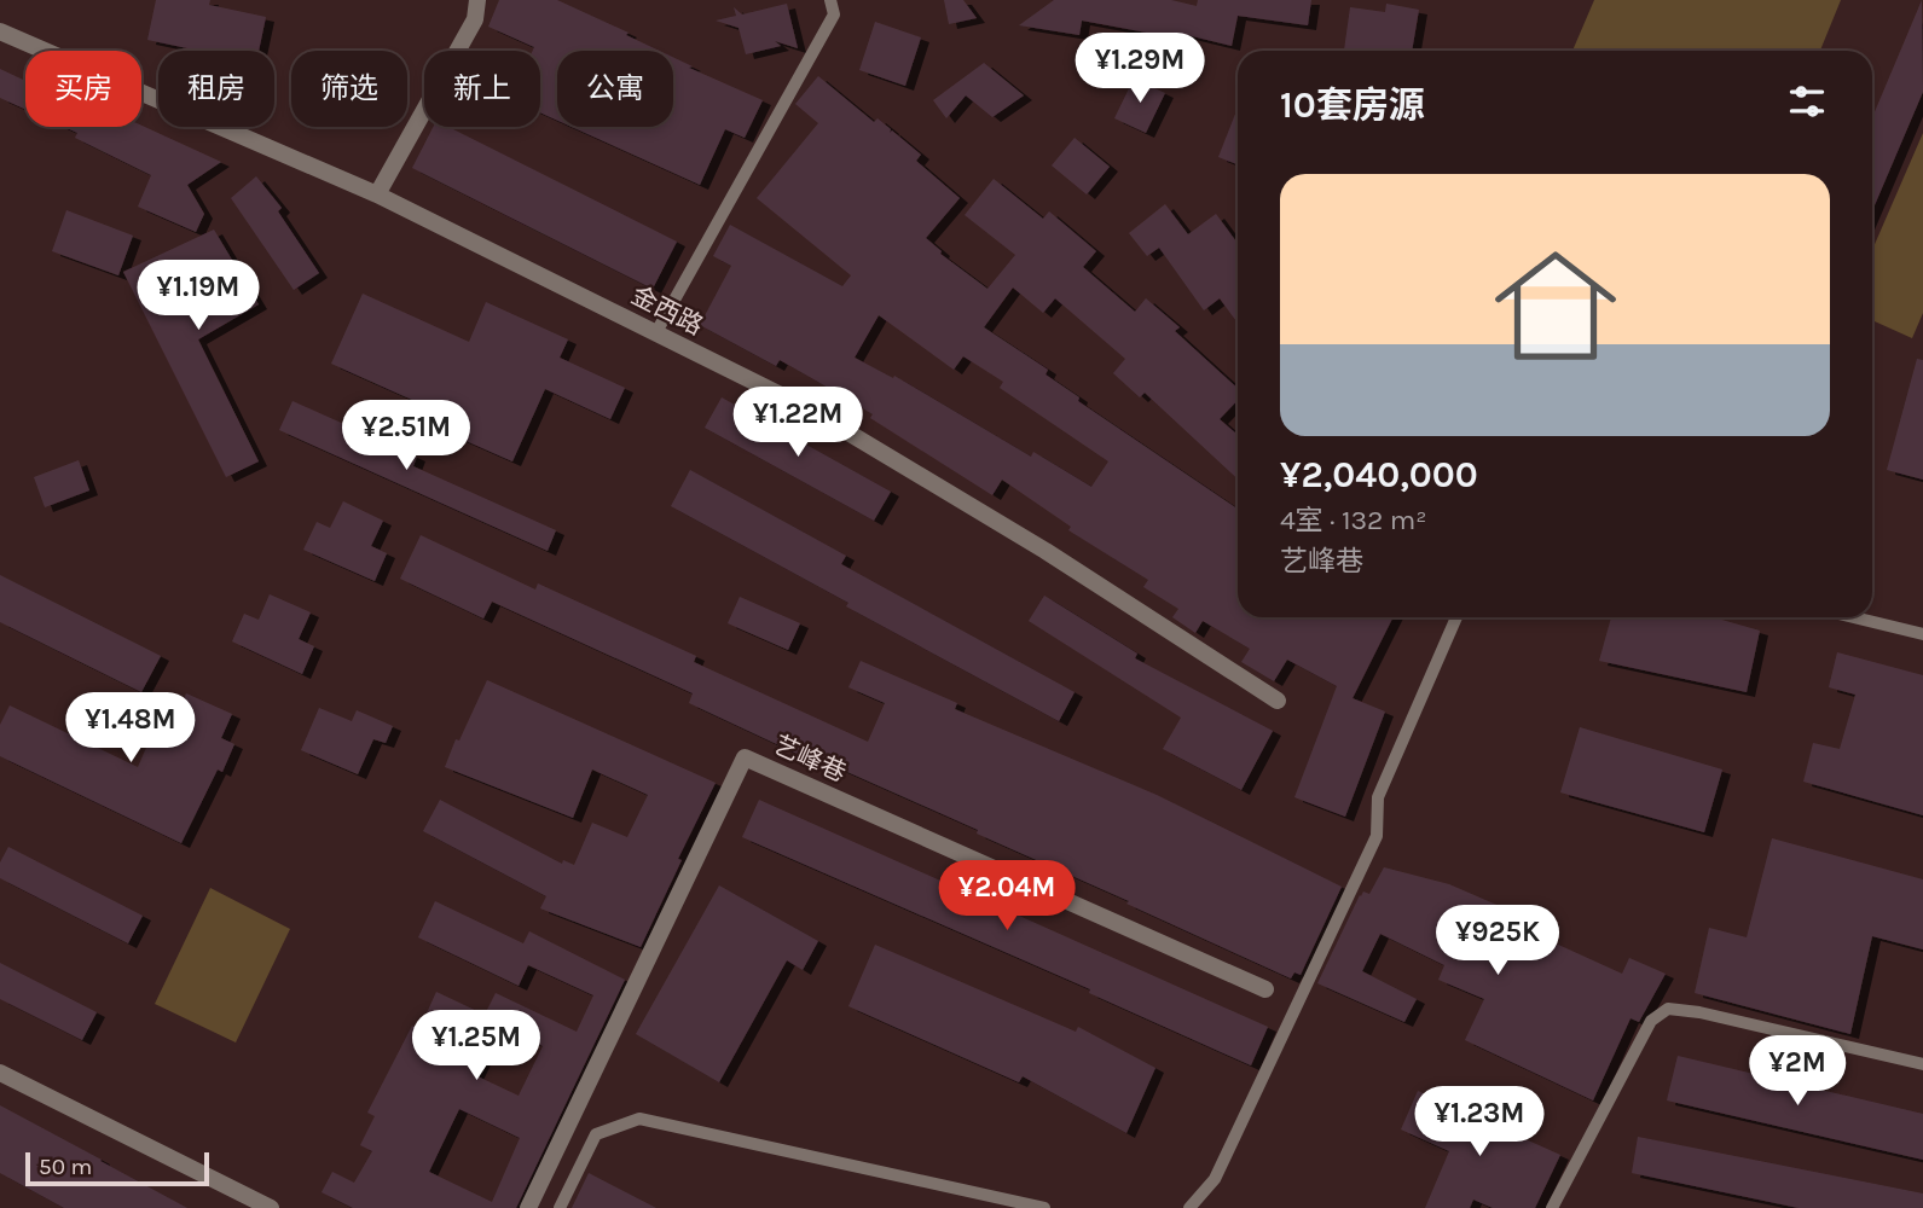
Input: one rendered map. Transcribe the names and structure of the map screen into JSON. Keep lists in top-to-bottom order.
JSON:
{
  "streets": {
    "street": ["金西路", "艺峰巷"]
  },
  "scale_bar": "50 m",
  "page": {
    "price": [
      "¥1.29M",
      "¥1.19M",
      "¥1.22M",
      "¥2.51M",
      "¥1.48M",
      "¥2.04M",
      "¥925K",
      "¥1.25M",
      "¥2M",
      "¥1.23M"
    ],
    "chip": [
      "买房",
      "租房",
      "筛选",
      "新上",
      "公寓"
    ],
    "heading": "10套房源",
    "list": [
      {
        "name": "¥2,040,000",
        "note": "4室 · 132 m² · 艺峰巷"
      }
    ],
    "scale": "50 m"
  }
}
